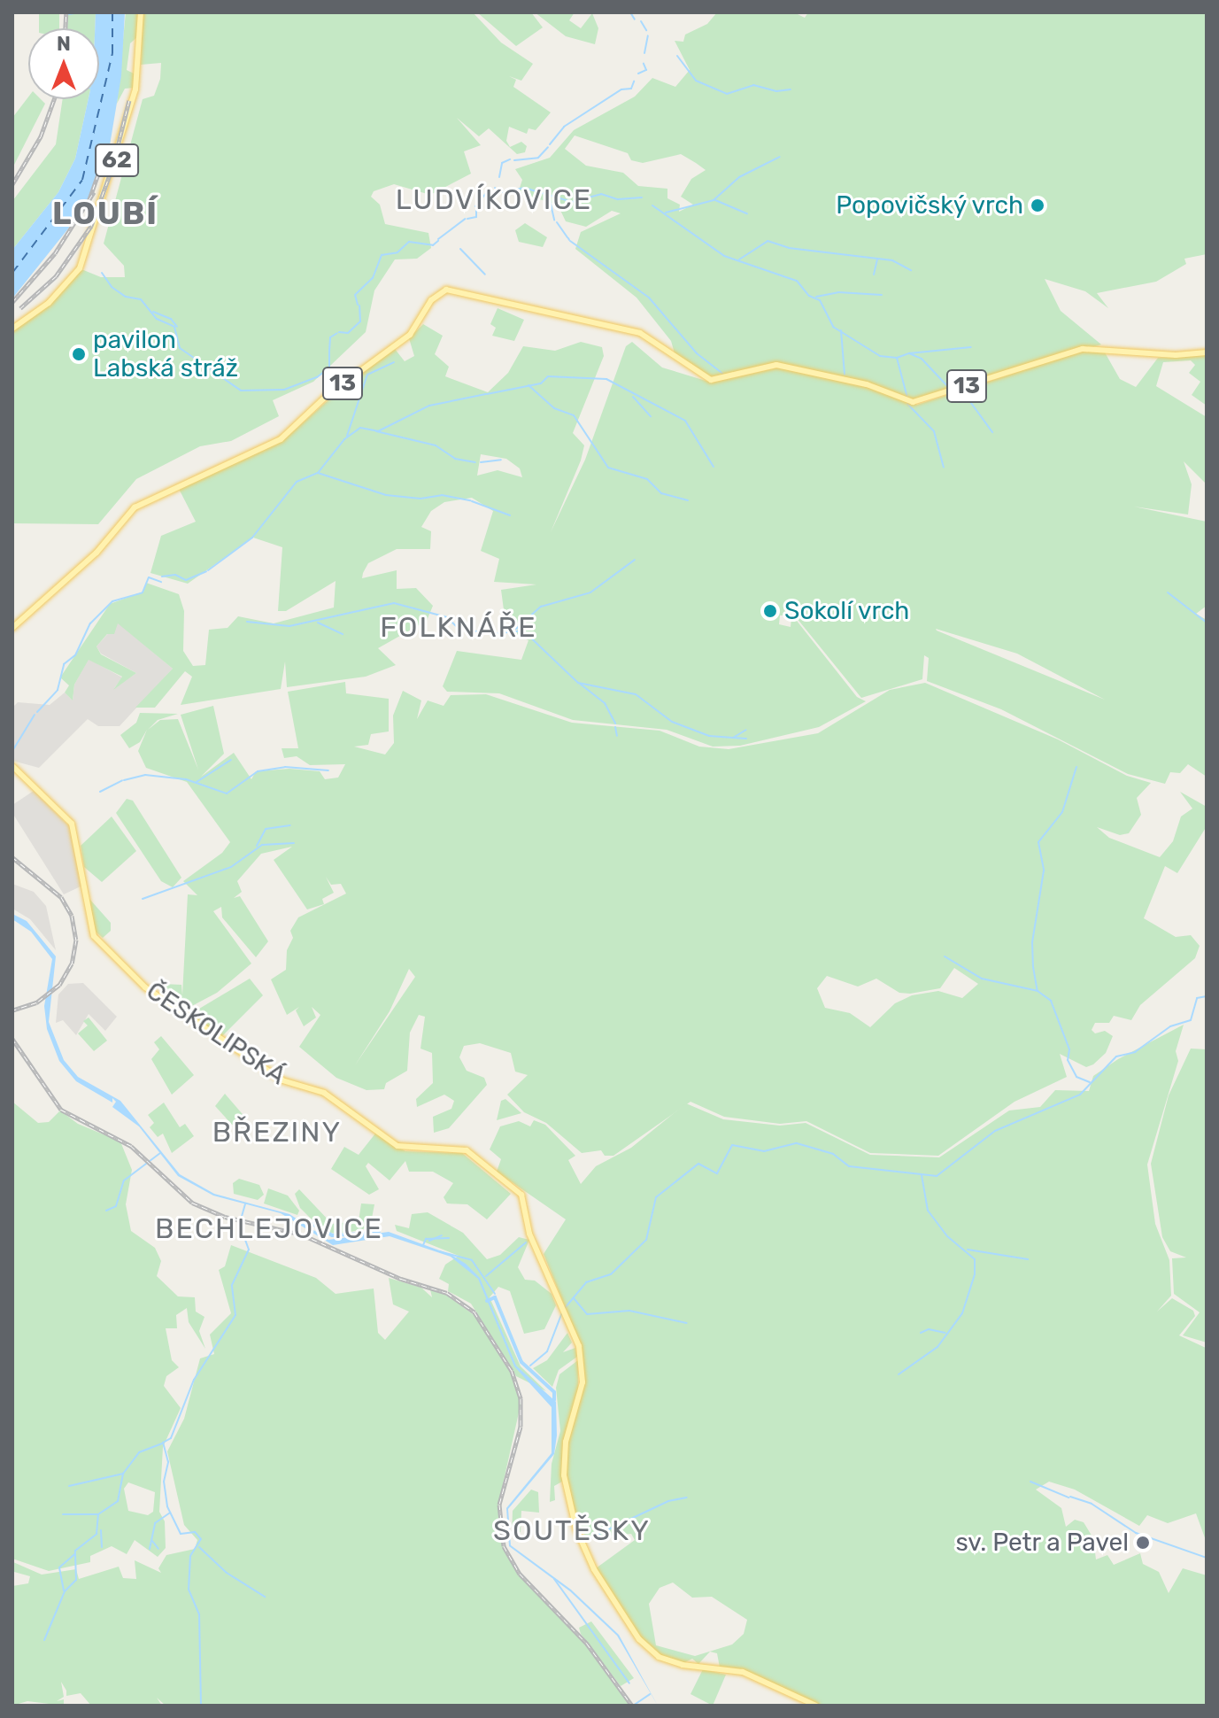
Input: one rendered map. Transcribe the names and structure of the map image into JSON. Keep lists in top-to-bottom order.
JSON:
{
  "streets": {
    "main road": ["62", "13", "ČESKOLIPSKÁ"]
  },
  "districts": [
    "LUDVÍKOVICE",
    "LOUBÍ",
    "FOLKNÁŘE",
    "BŘEZINY",
    "BECHLEJOVICE",
    "SOUTĚSKY"
  ],
  "places": [
    "Popovičský vrch",
    "pavilon Labská stráž",
    "Sokolí vrch",
    "sv. Petr a Pavel"
  ],
  "north": "top"
}
